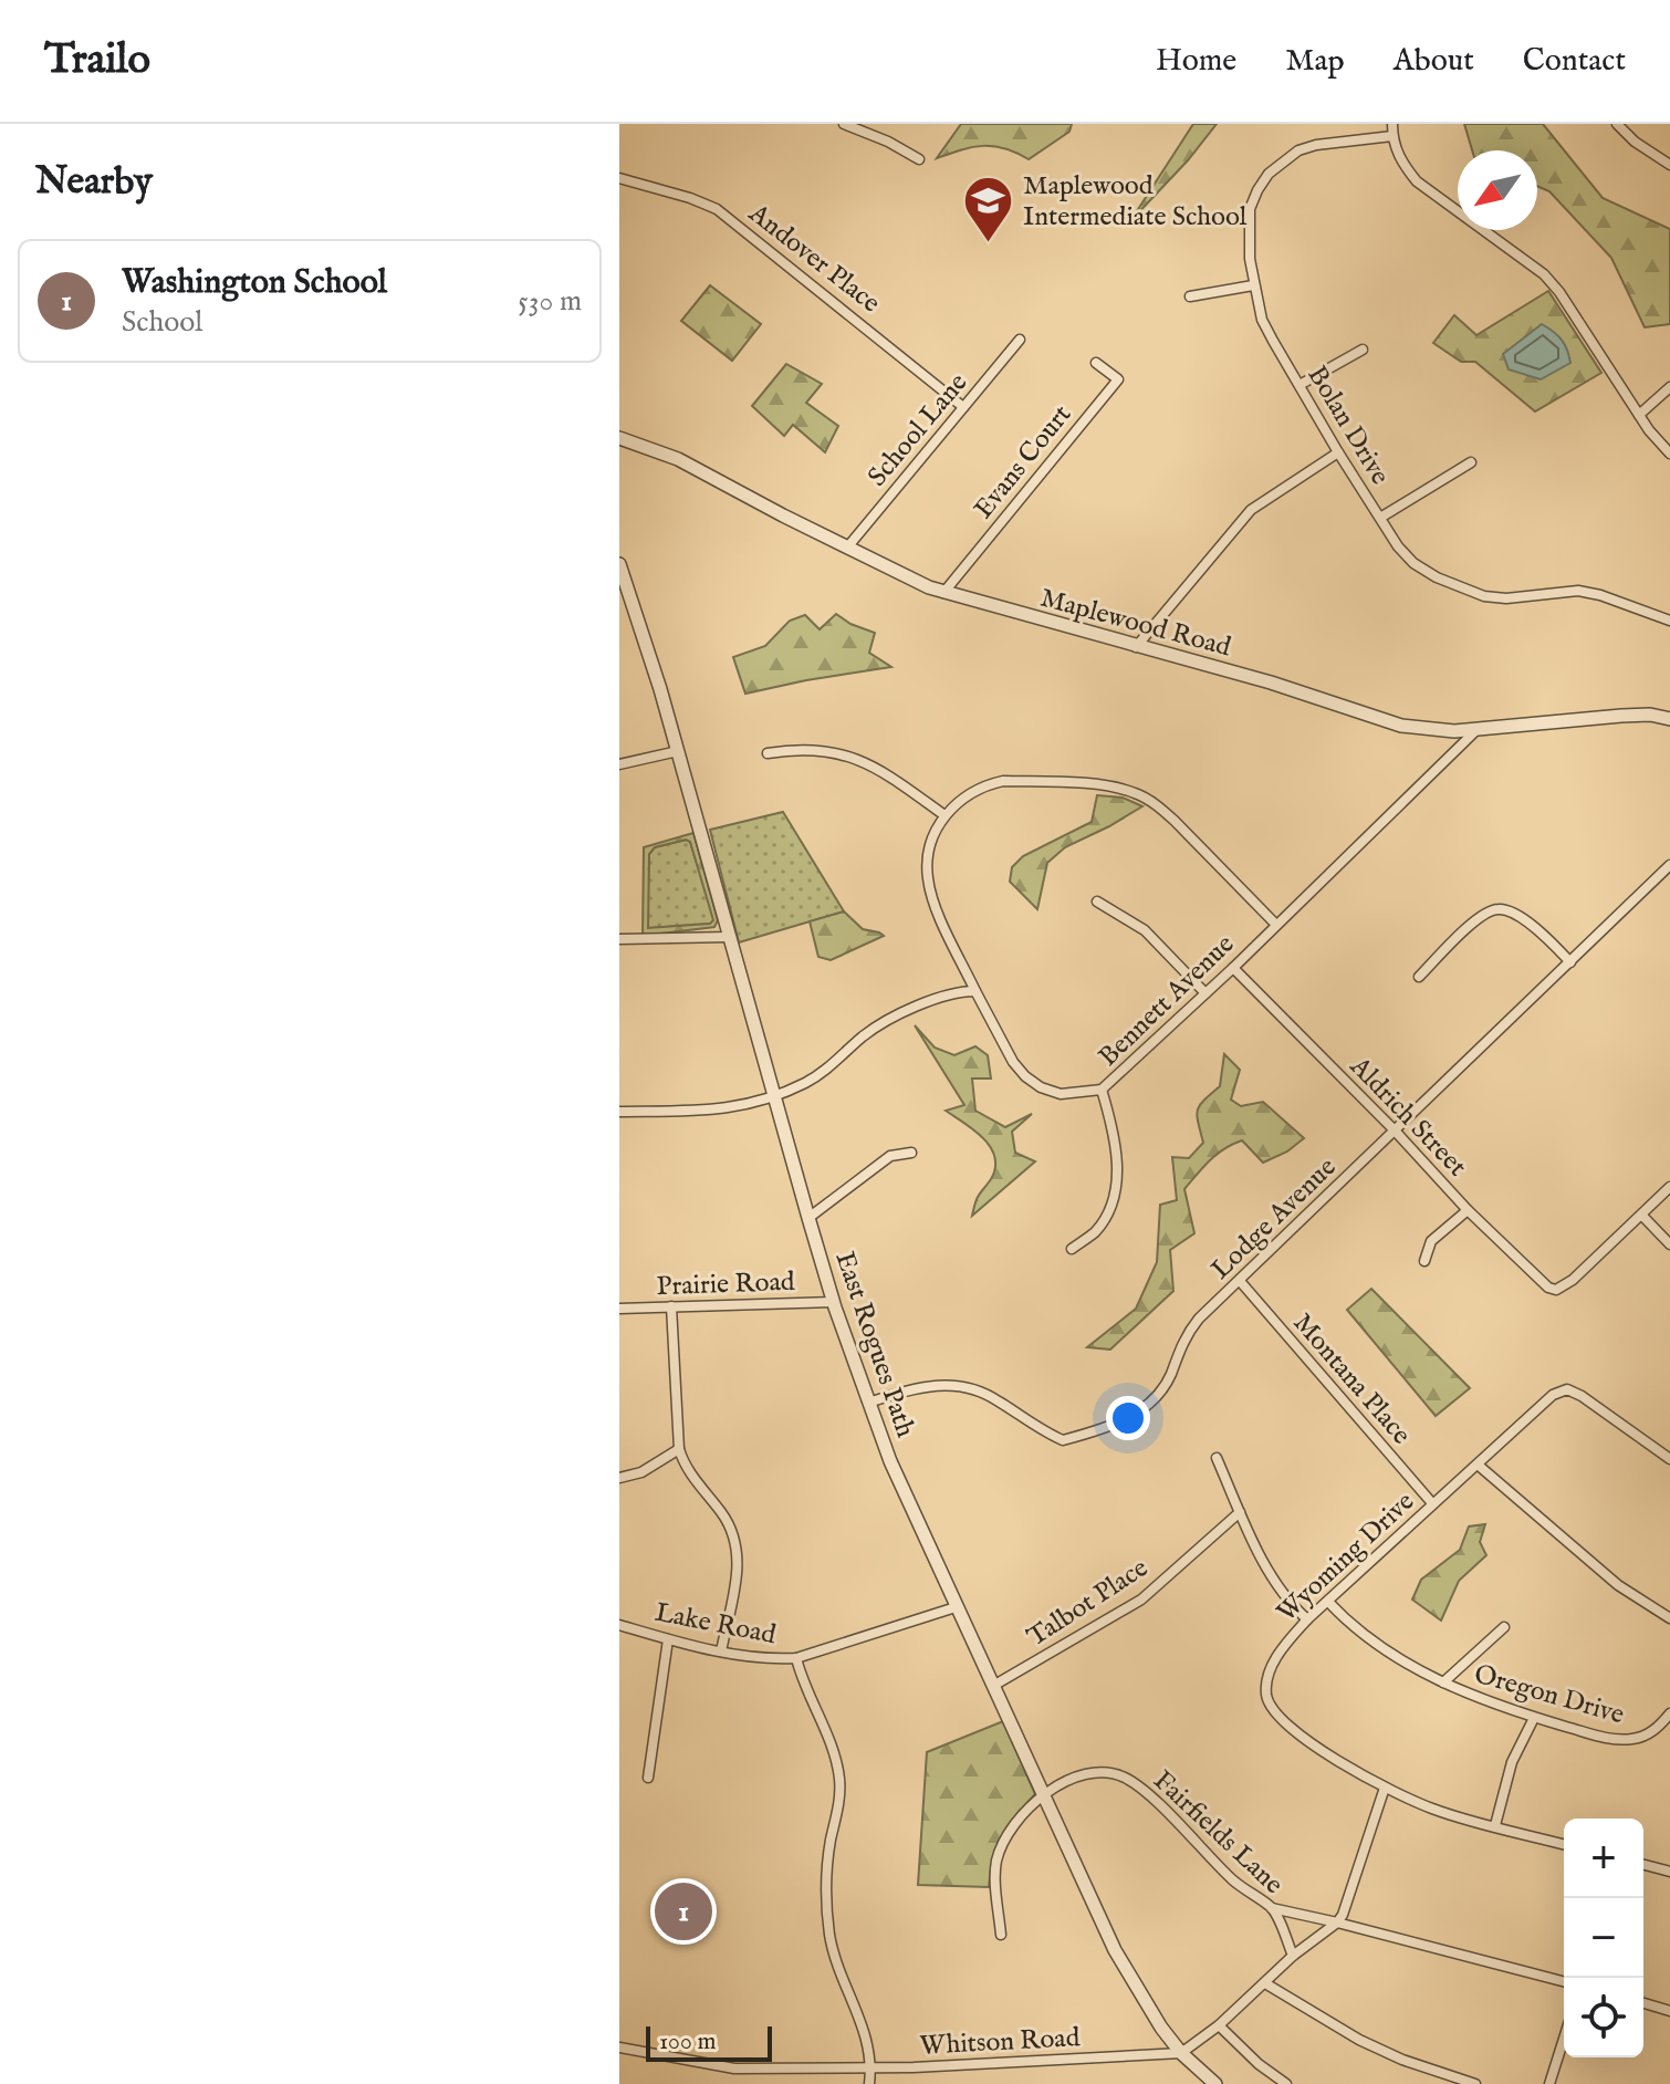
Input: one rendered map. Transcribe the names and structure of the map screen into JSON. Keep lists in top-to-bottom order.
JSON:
{
  "streets": {
    "street": [
      "Andover Place",
      "Bolan Drive",
      "School Lane",
      "Evans Court",
      "Maplewood Road",
      "Bennett Avenue",
      "Aldrich Street",
      "Lodge Avenue",
      "Prairie Road",
      "East Rogues Path",
      "Montana Place",
      "Wyoming Drive",
      "Talbot Place",
      "Lake Road",
      "Oregon Drive",
      "Fairfields Lane",
      "Whitson Road"
    ]
  },
  "crossings": [
    ["Andover Place", "School Lane"],
    ["School Lane", "Maplewood Road"],
    ["Evans Court", "Maplewood Road"],
    ["Maplewood Road", "Bennett Avenue"],
    ["Bennett Avenue", "Aldrich Street"],
    ["Aldrich Street", "Lodge Avenue"],
    ["Lodge Avenue", "East Rogues Path"],
    ["Lodge Avenue", "Montana Place"],
    ["Prairie Road", "East Rogues Path"],
    ["East Rogues Path", "Talbot Place"],
    ["East Rogues Path", "Lake Road"],
    ["East Rogues Path", "Fairfields Lane"],
    ["East Rogues Path", "Whitson Road"],
    ["Montana Place", "Wyoming Drive"],
    ["Wyoming Drive", "Oregon Drive"]
  ],
  "places": {
    "school or university": ["Maplewood Intermediate School"]
  },
  "scale_bar": "100 m",
  "north": "bottom left",
  "page": {
    "header": "Trailo",
    "nav": [
      "Home",
      "Map",
      "About",
      "Contact"
    ],
    "heading": "Nearby",
    "list": [
      {
        "mark": "1",
        "name": "Washington School",
        "note": "School",
        "value": "530 m"
      }
    ],
    "map_buttons": ["+", "−"],
    "pins": "1",
    "scale": "100 m"
  }
}
